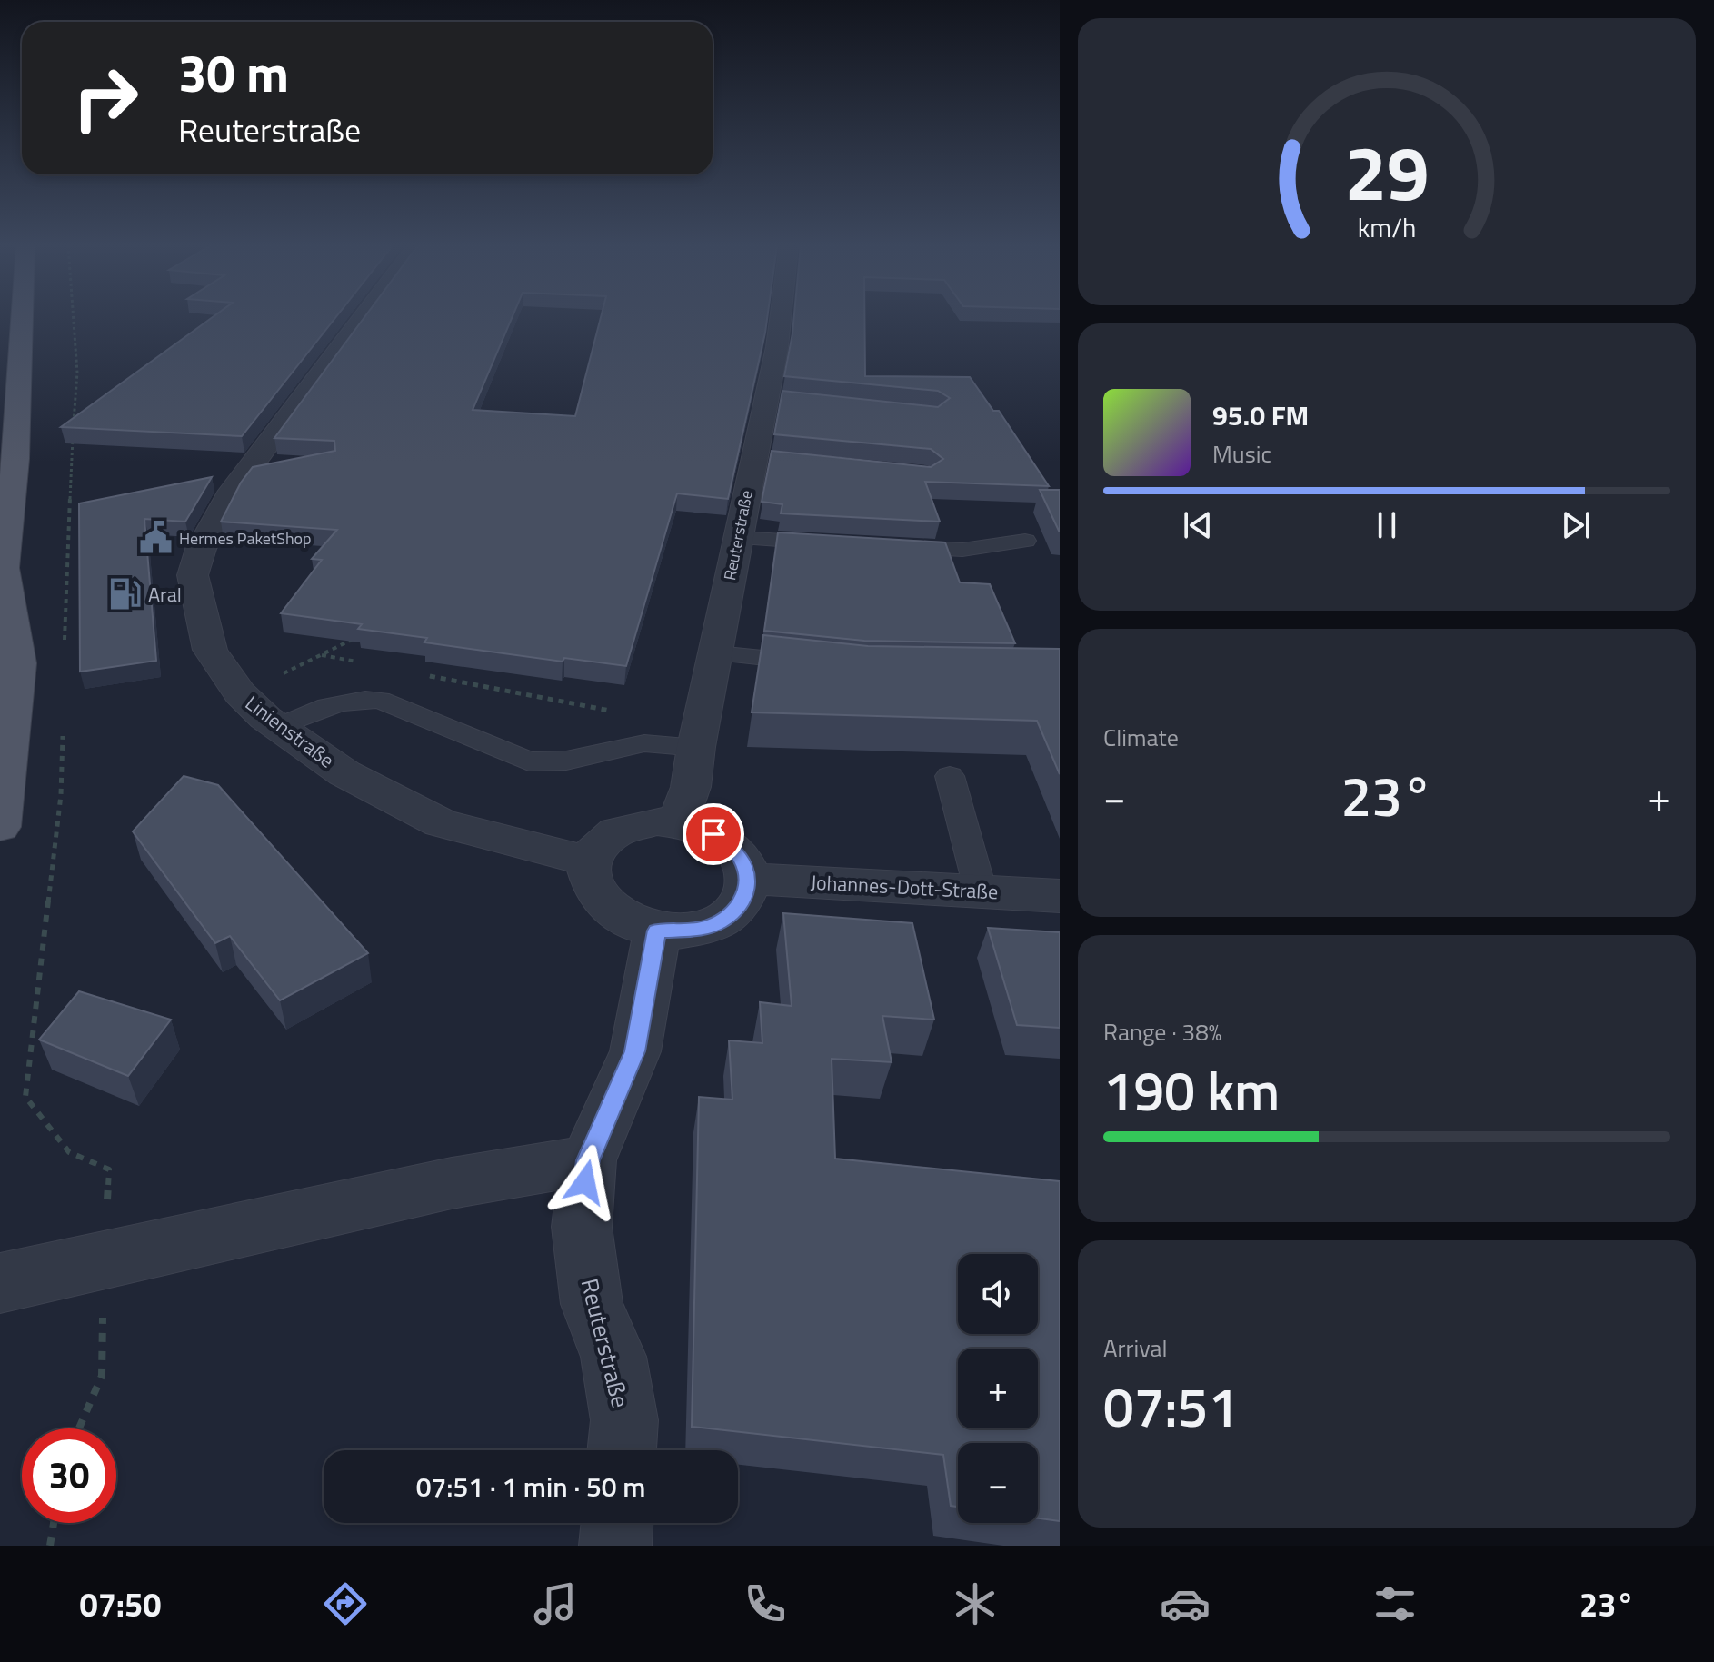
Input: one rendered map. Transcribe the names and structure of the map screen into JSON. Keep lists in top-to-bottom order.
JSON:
{
  "streets": {
    "street": ["Reuterstraße", "Linienstraße", "Johannes-Dott-Straße"]
  },
  "crossings": [
    ["Reuterstraße", "Linienstraße"],
    ["Reuterstraße", "Johannes-Dott-Straße"],
    ["Linienstraße", "Johannes-Dott-Straße"]
  ],
  "places": {
    "public building": ["Hermes PaketShop"],
    "fuel station": ["Aral"]
  },
  "page": {
    "turn": ["30 m", "Reuterstraße"],
    "song": ["95.0 FM", "Music"],
    "tile": [
      "Climate",
      ["Range · 38%", "190 km"],
      ["Arrival", "07:51"]
    ],
    "heat": ["−", "23°", "+"],
    "map_buttons": ["+", "−"],
    "limit": "30",
    "trip": "07:51 · 1 min · 50 m",
    "tabs": ["07:50", "23°"],
    "gauge": ["29", "km/h"]
  }
}
